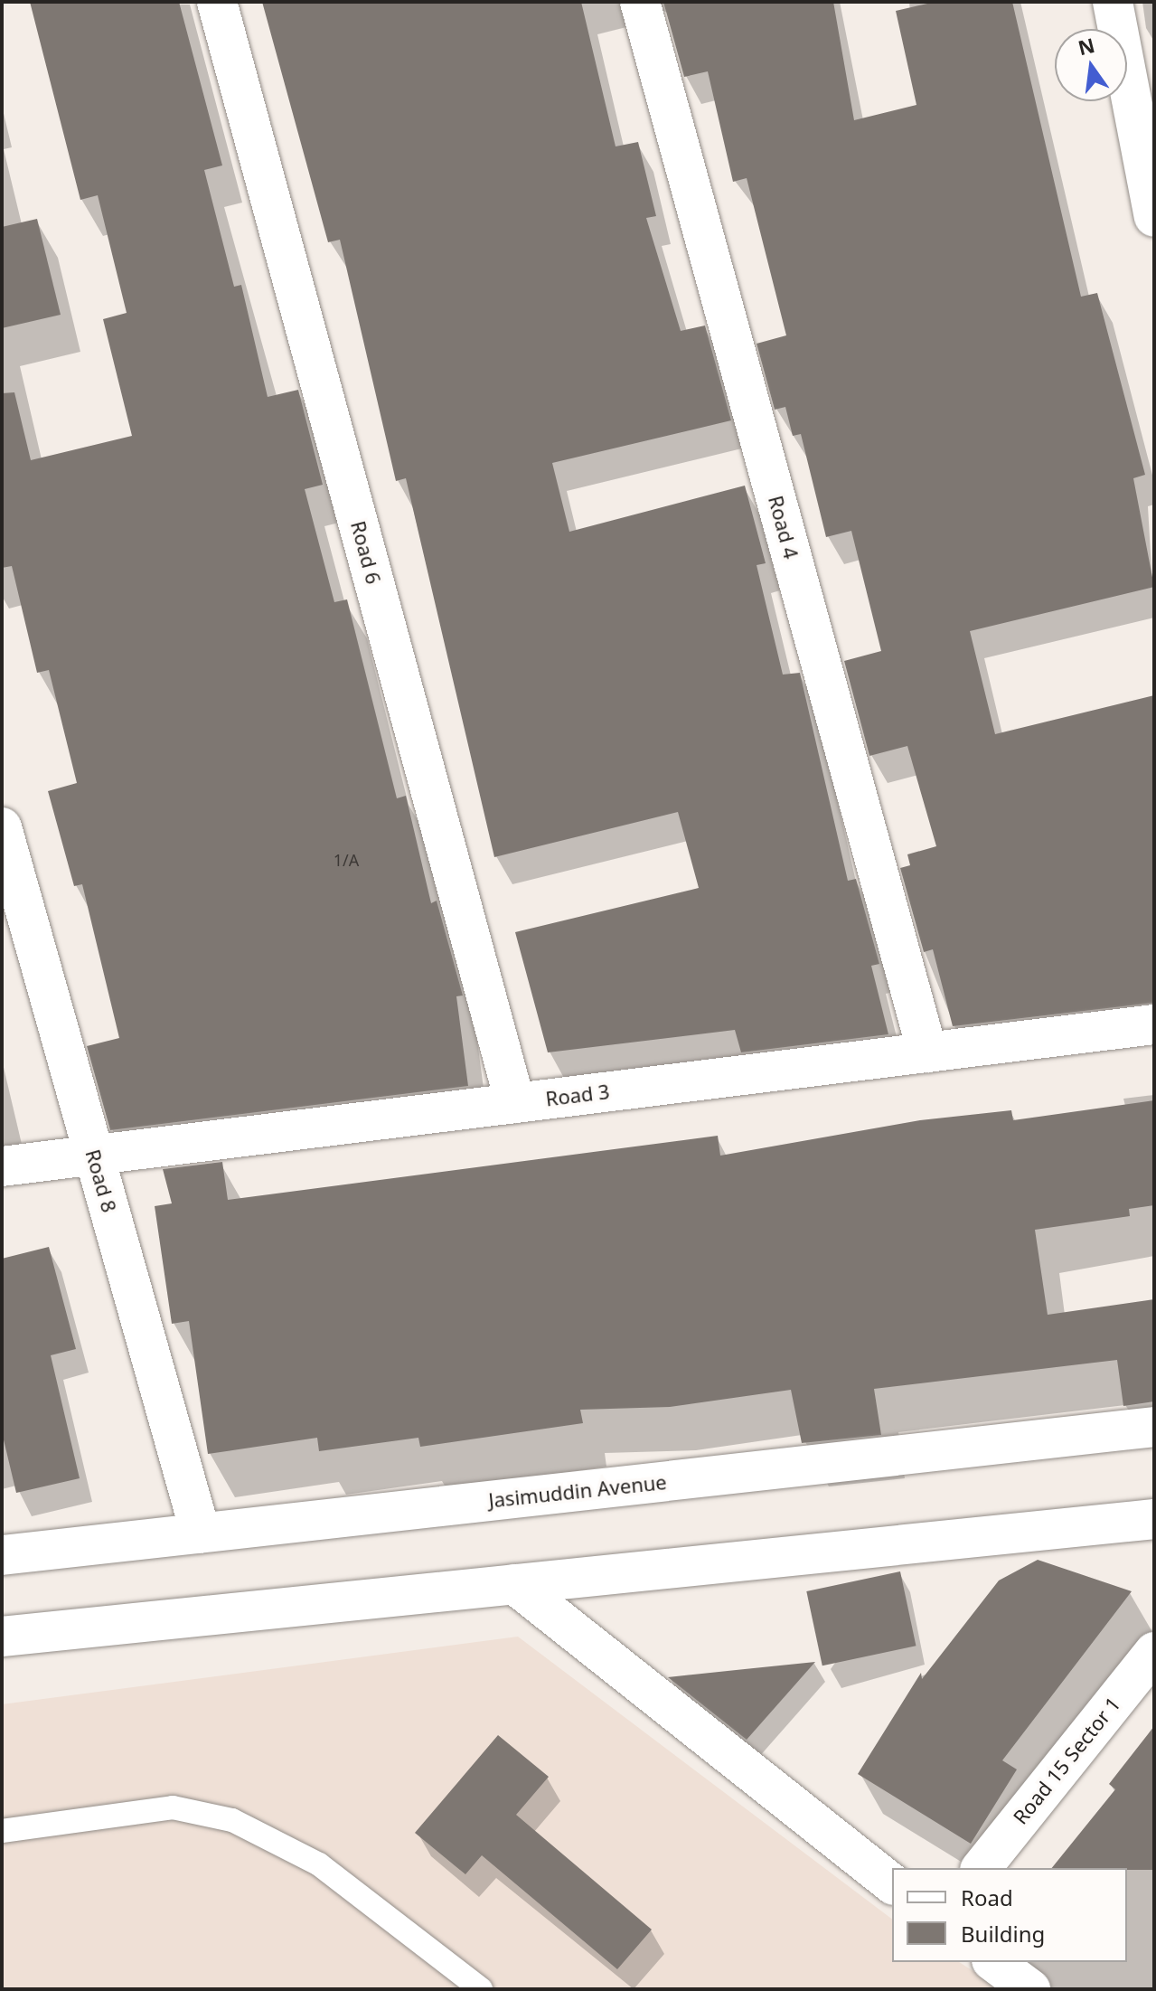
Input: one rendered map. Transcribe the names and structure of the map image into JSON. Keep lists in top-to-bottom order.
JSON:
{
  "streets": {
    "street": [
      "Road 4",
      "Road 6",
      "Road 3",
      "Road 8",
      "Jasimuddin Avenue",
      "Road 15 Sector 1"
    ]
  },
  "crossings": [
    ["Road 4", "Road 3"],
    ["Road 6", "Road 3"],
    ["Road 3", "Road 8"],
    ["Road 8", "Jasimuddin Avenue"]
  ],
  "house_numbers": ["1/A"],
  "legend": ["Road", "Building"],
  "north": "top"
}
